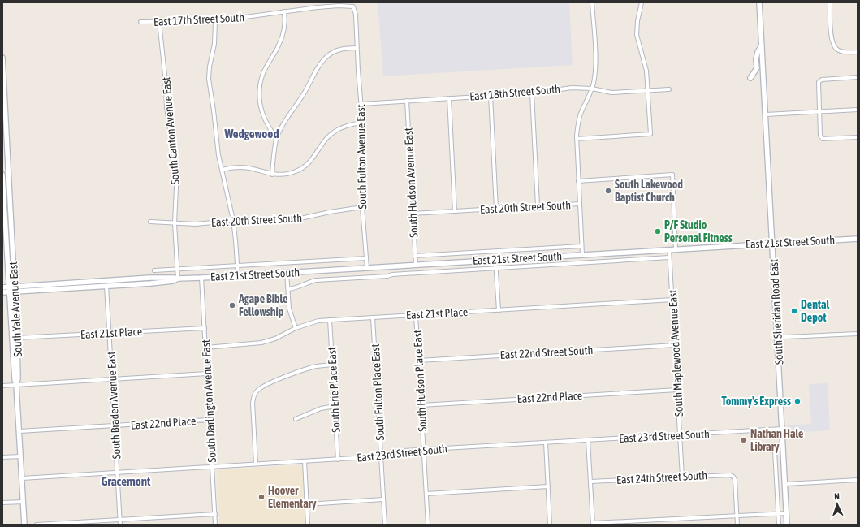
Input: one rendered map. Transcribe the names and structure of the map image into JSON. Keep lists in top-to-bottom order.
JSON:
{
  "streets": {
    "main road": ["East 21st Street South", "South Yale Avenue East", "South Sheridan Road East"],
    "street": [
      "East 17th Street South",
      "East 18th Street South",
      "South Canton Avenue East",
      "South Fulton Avenue East",
      "South Hudson Avenue East",
      "East 20th Street South",
      "East 21st Place",
      "East 22nd Street South",
      "South Maplewood Avenue East",
      "South Hudson Place East",
      "South Erie Place East",
      "South Fulton Place East",
      "East 22nd Place",
      "South Darlington Avenue East",
      "South Braden Avenue East",
      "East 23rd Street South",
      "East 24th Street South"
    ]
  },
  "crossings": [
    ["East 17th Street South", "South Canton Avenue East"],
    ["East 17th Street South", "South Fulton Avenue East"],
    ["East 18th Street South", "South Fulton Avenue East"],
    ["East 18th Street South", "South Hudson Avenue East"],
    ["South Canton Avenue East", "East 20th Street South"],
    ["South Canton Avenue East", "East 21st Street South"],
    ["South Fulton Avenue East", "East 20th Street South"],
    ["South Fulton Avenue East", "East 21st Street South"],
    ["South Hudson Avenue East", "East 20th Street South"],
    ["South Hudson Avenue East", "East 21st Street South"],
    ["East 21st Street South", "South Yale Avenue East"],
    ["East 21st Street South", "South Sheridan Road East"],
    ["East 21st Street South", "South Maplewood Avenue East"],
    ["East 21st Street South", "South Darlington Avenue East"],
    ["East 21st Street South", "South Braden Avenue East"],
    ["South Yale Avenue East", "East 21st Place"],
    ["South Yale Avenue East", "East 22nd Place"],
    ["South Yale Avenue East", "East 23rd Street South"],
    ["South Sheridan Road East", "East 23rd Street South"],
    ["East 21st Place", "South Maplewood Avenue East"],
    ["East 21st Place", "South Hudson Place East"],
    ["East 21st Place", "South Erie Place East"],
    ["East 21st Place", "South Fulton Place East"],
    ["East 21st Place", "South Darlington Avenue East"],
    ["East 21st Place", "South Braden Avenue East"],
    ["East 22nd Street South", "South Maplewood Avenue East"],
    ["East 22nd Street South", "South Hudson Place East"],
    ["South Maplewood Avenue East", "East 22nd Place"],
    ["South Maplewood Avenue East", "East 23rd Street South"],
    ["South Maplewood Avenue East", "East 24th Street South"],
    ["South Hudson Place East", "East 22nd Place"],
    ["South Hudson Place East", "East 23rd Street South"],
    ["South Erie Place East", "East 23rd Street South"],
    ["South Fulton Place East", "East 23rd Street South"],
    ["East 22nd Place", "South Darlington Avenue East"],
    ["East 22nd Place", "South Braden Avenue East"],
    ["South Darlington Avenue East", "East 23rd Street South"],
    ["South Braden Avenue East", "East 23rd Street South"]
  ],
  "districts": ["Wedgewood", "Gracemont"],
  "places": [
    "South Lakewood Baptist Church",
    "P/F Studio Personal Fitness",
    "Agape Bible Fellowship",
    "Dental Depot",
    "Tommy's Express",
    "Nathan Hale Library",
    "Hoover Elementary"
  ],
  "north": "top"
}
